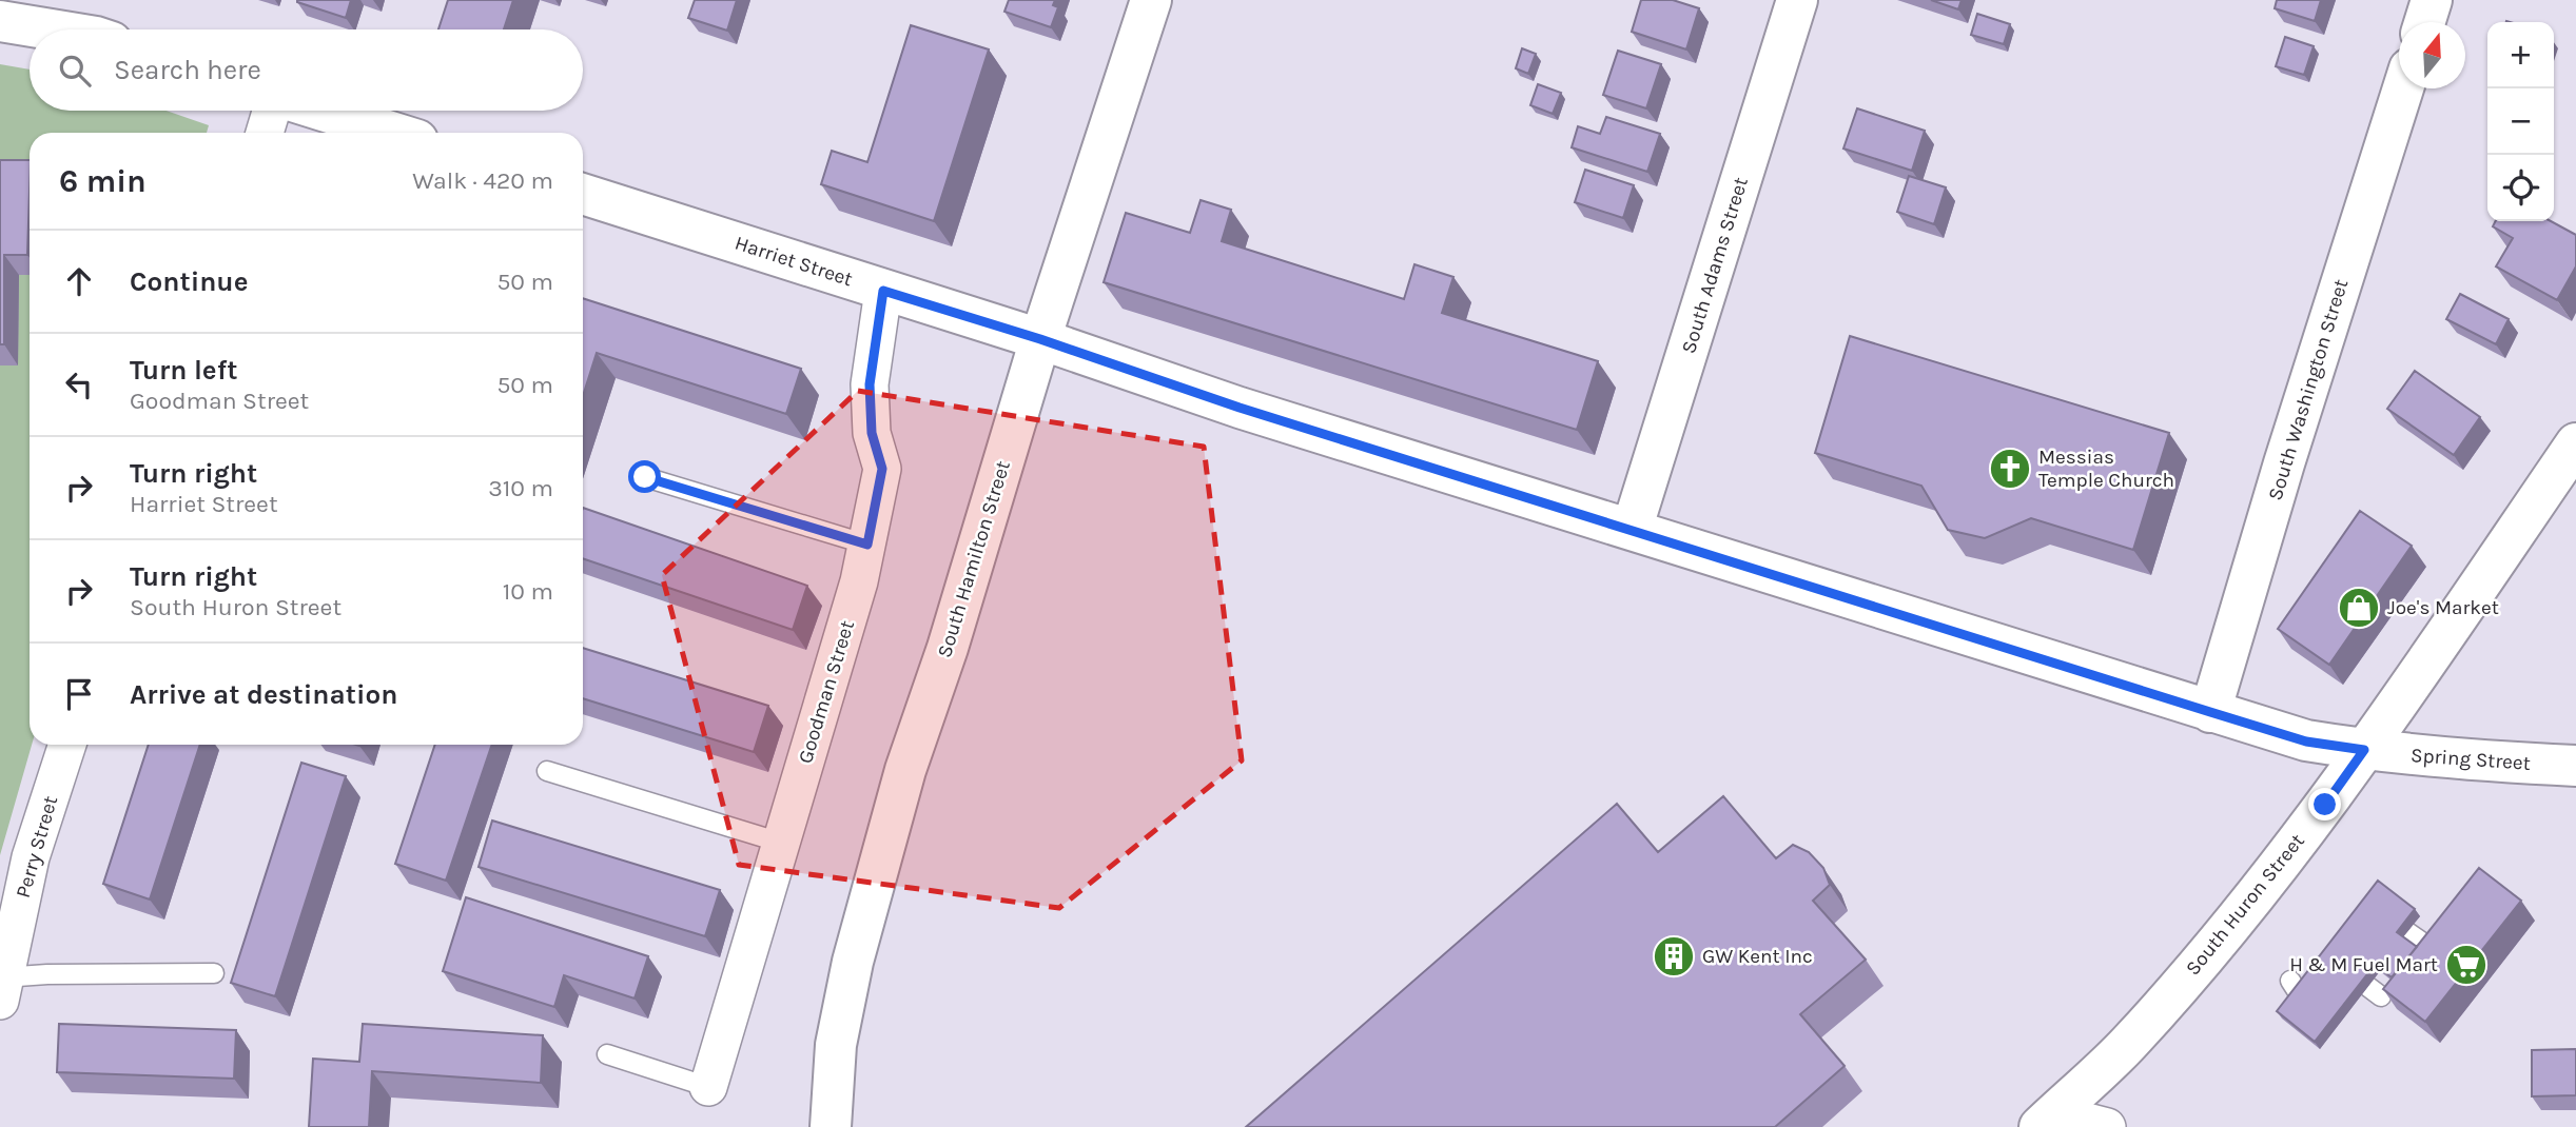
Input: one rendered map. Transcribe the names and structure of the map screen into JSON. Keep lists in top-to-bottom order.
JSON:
{
  "streets": {
    "main road": [
      "Harriet Street",
      "South Adams Street",
      "South Washington Street",
      "South Hamilton Street",
      "Spring Street",
      "South Huron Street"
    ],
    "street": ["Goodman Street", "Perry Street"]
  },
  "crossings": [
    ["Harriet Street", "South Adams Street"],
    ["Harriet Street", "South Washington Street"],
    ["Harriet Street", "South Hamilton Street"],
    ["Harriet Street", "Goodman Street"],
    ["Harriet Street", "Spring Street"],
    ["Harriet Street", "South Huron Street"],
    ["Spring Street", "South Huron Street"]
  ],
  "places": {
    "church": ["Messias Temple Church"],
    "shop": ["Joe's Market"],
    "building": ["GW Kent Inc"],
    "supermarket": ["H & M Fuel Mart"]
  },
  "north": "top",
  "page": {
    "map_buttons": ["+", "−"],
    "search": "Search here",
    "heading": ["6 min", "Walk · 420 m"],
    "list": [
      ["Continue", "50 m"],
      ["Turn left", "Goodman Street", "50 m"],
      ["Turn right", "Harriet Street", "310 m"],
      ["Turn right", "South Huron Street", "10 m"],
      "Arrive at destination"
    ]
  }
}
